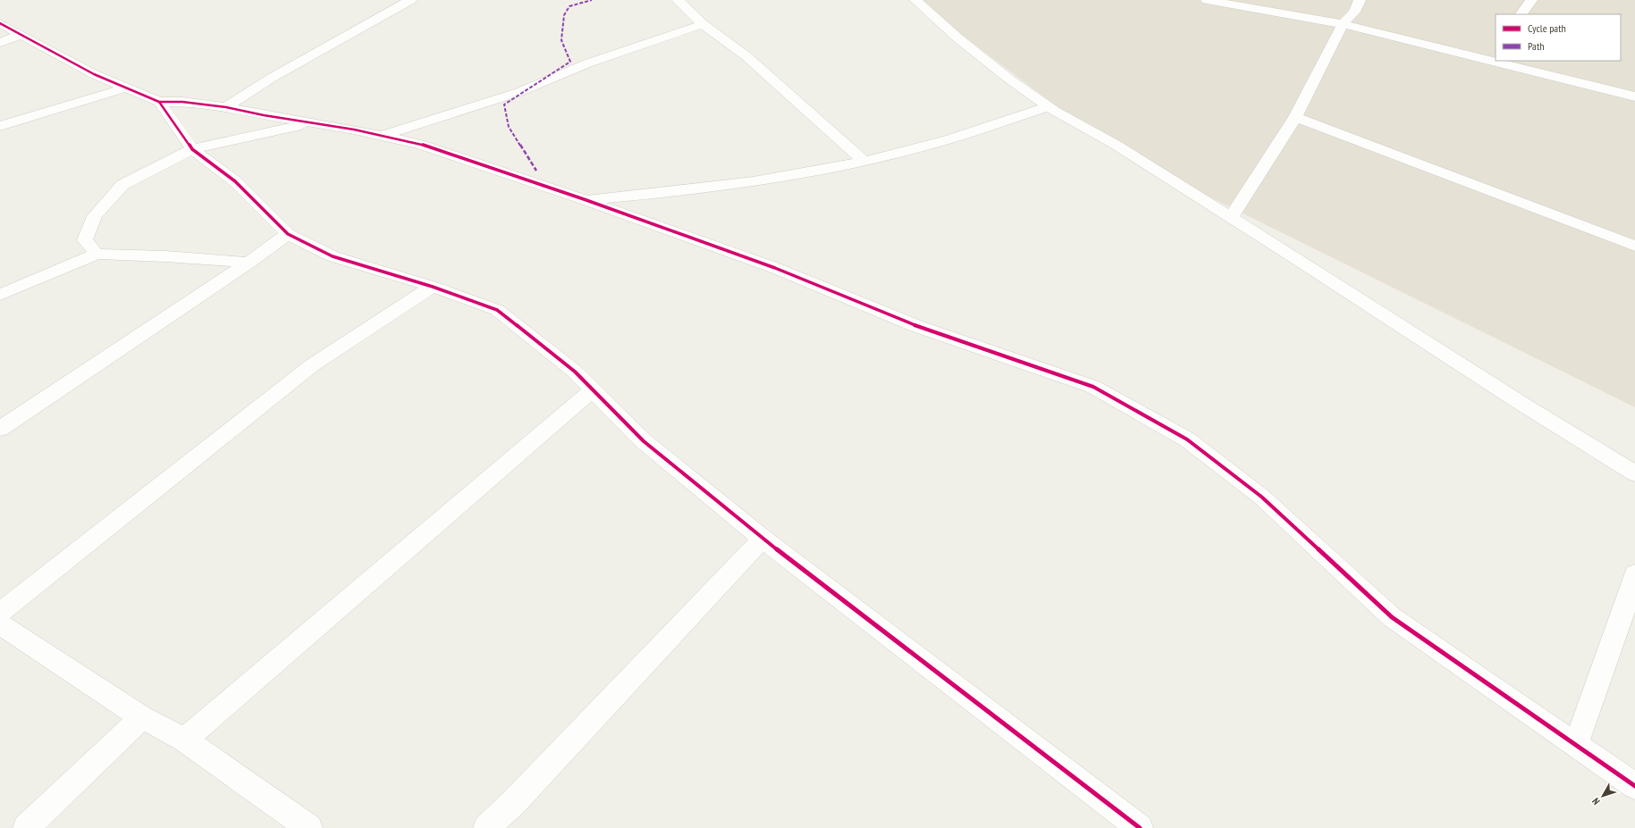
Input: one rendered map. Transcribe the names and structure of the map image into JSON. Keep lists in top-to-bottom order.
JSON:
{
  "legend": ["Cycle path", "Path"],
  "north": "bottom left"
}
